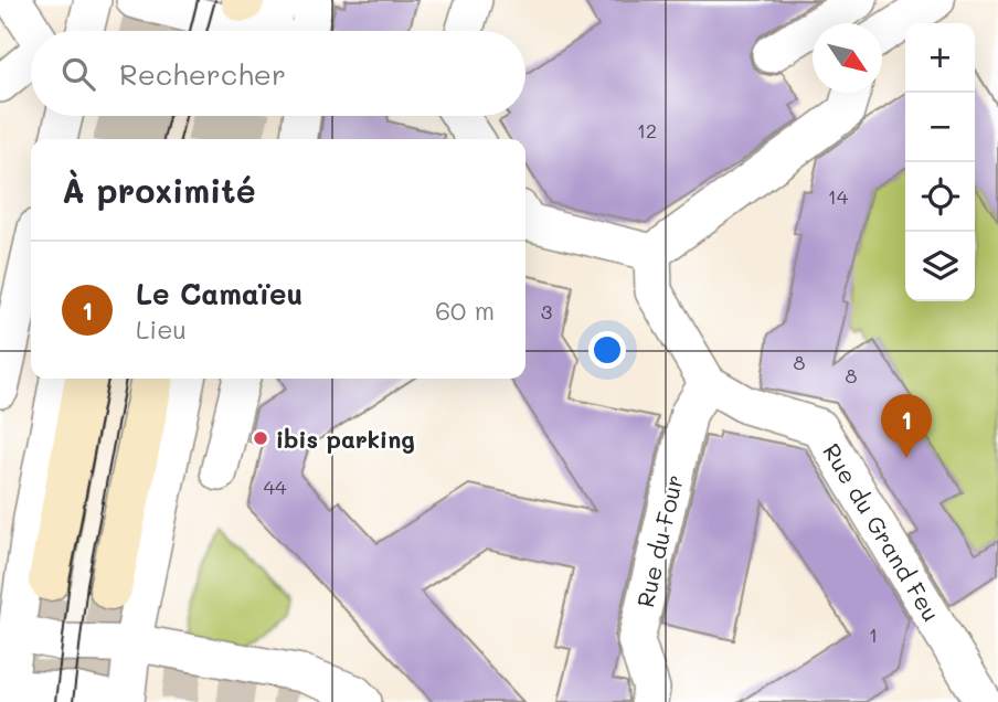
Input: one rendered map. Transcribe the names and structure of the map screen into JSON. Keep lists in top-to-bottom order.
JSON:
{
  "streets": {
    "street": ["Rue du Grand Feu", "Rue du Four"]
  },
  "crossings": [
    ["Rue du Grand Feu", "Rue du Four"]
  ],
  "places": ["ibis parking"],
  "house_numbers": [
    "12",
    "14",
    "3",
    "8",
    "8",
    "44",
    "1"
  ],
  "north": "bottom right",
  "page": {
    "map_buttons": ["+", "−"],
    "search": "Rechercher",
    "heading": "À proximité",
    "list": [
      {
        "mark": "1",
        "name": "Le Camaïeu",
        "note": "Lieu",
        "value": "60 m"
      }
    ],
    "pins": "1"
  }
}
